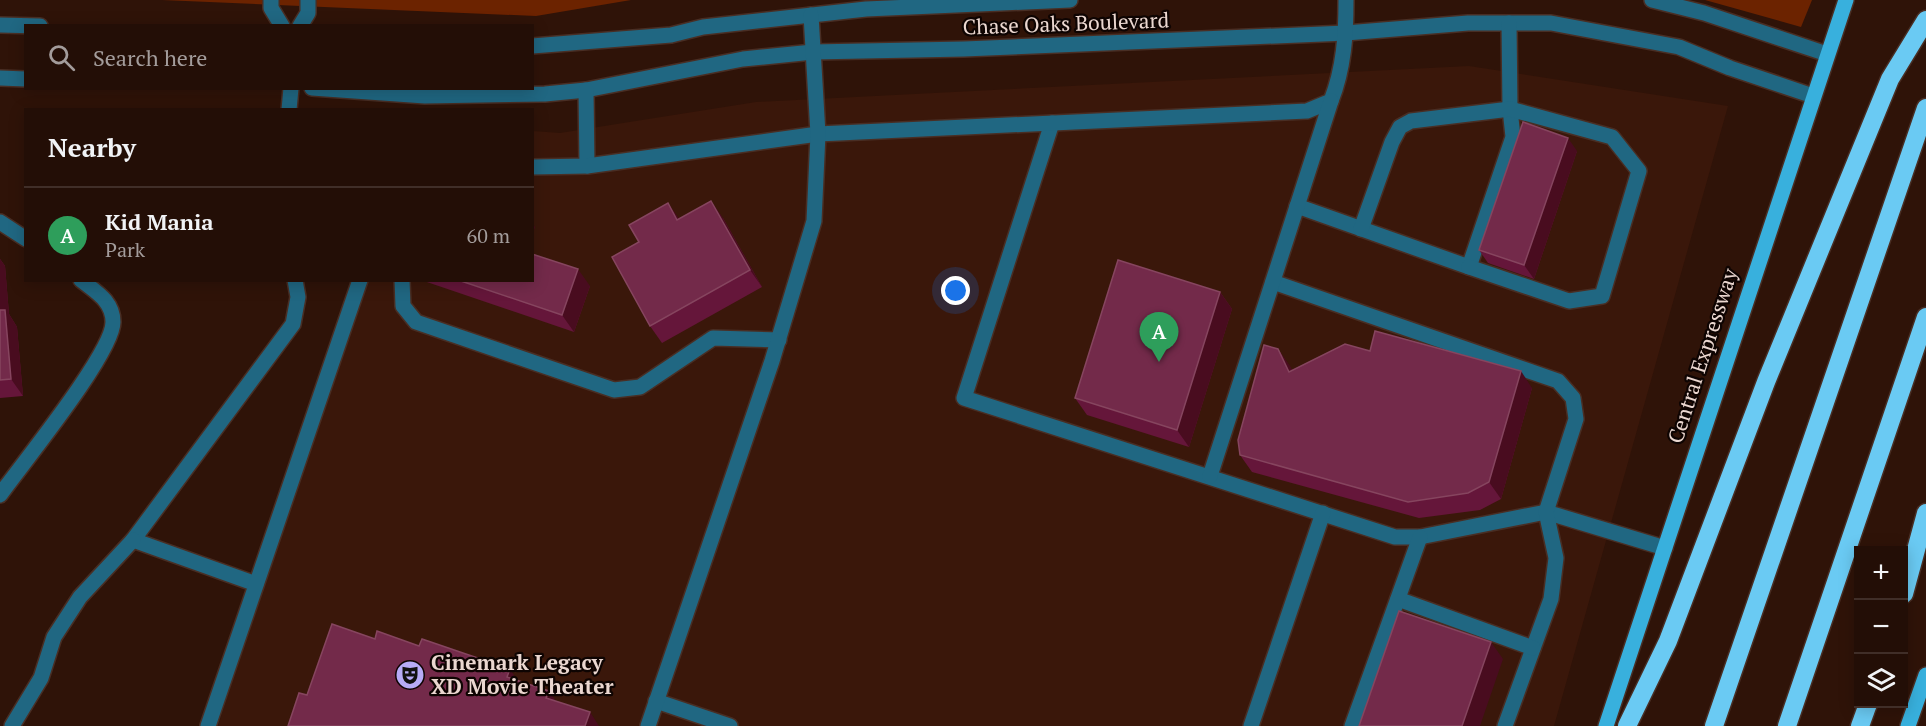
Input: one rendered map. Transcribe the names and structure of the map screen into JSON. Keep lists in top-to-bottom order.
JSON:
{
  "streets": {
    "main road": ["Central Expressway"],
    "street": ["Chase Oaks Boulevard"]
  },
  "crossings": [
    ["Chase Oaks Boulevard", "Central Expressway"]
  ],
  "places": {
    "theatre": ["Cinemark Legacy XD Movie Theater"]
  },
  "page": {
    "search": "Search here",
    "heading": "Nearby",
    "list": [
      {
        "mark": "A",
        "name": "Kid Mania",
        "note": "Park",
        "value": "60 m"
      }
    ],
    "pins": "A",
    "map_buttons": ["+", "−"]
  }
}
